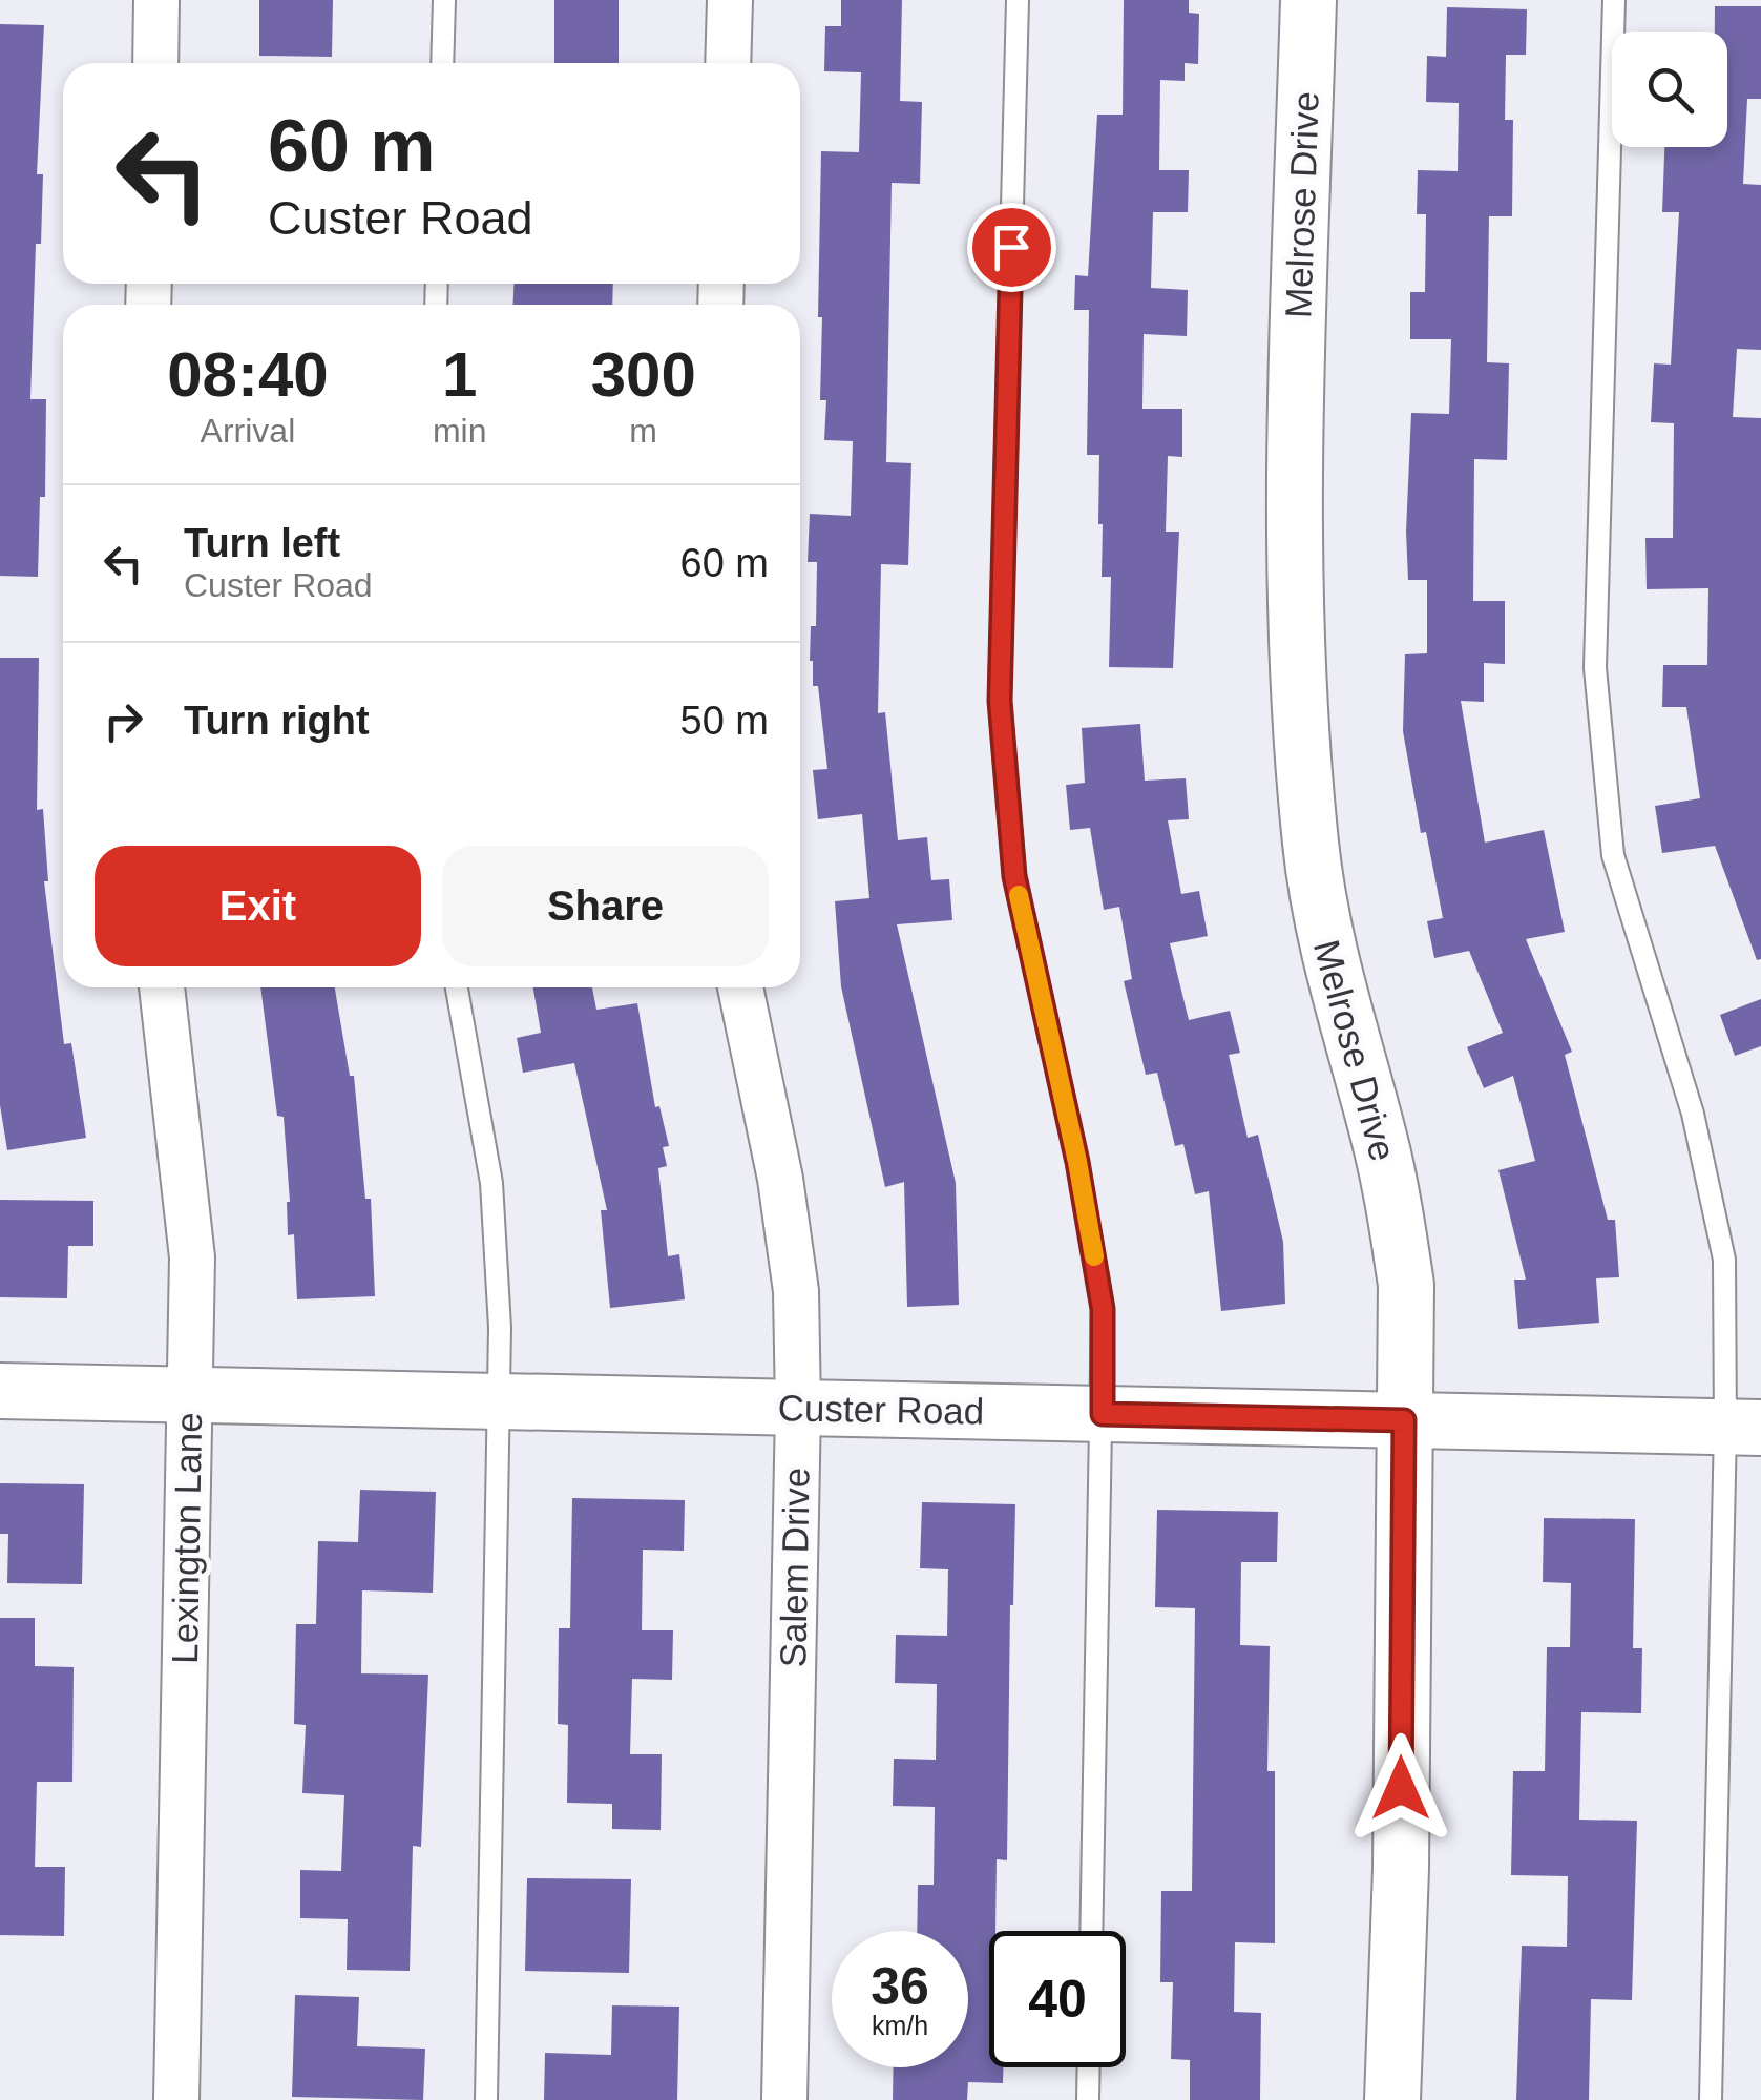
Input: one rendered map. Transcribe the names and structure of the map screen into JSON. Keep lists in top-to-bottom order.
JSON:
{
  "streets": {
    "street": [
      "Melrose Drive",
      "Custer Road",
      "Lexington Lane",
      "Salem Drive"
    ]
  },
  "crossings": [
    ["Melrose Drive", "Custer Road"],
    ["Custer Road", "Lexington Lane"],
    ["Custer Road", "Salem Drive"]
  ],
  "page": {
    "turn": ["60 m", "Custer Road"],
    "eta": [
      "08:40",
      "Arrival",
      "1",
      "min",
      "300",
      "m"
    ],
    "list": [
      {
        "name": "Turn left",
        "note": "Custer Road",
        "value": "60 m"
      },
      {
        "name": "Turn right",
        "value": "50 m"
      }
    ],
    "buttons": ["Exit", "Share"],
    "speed": "36 km/h",
    "limit": "40"
  }
}
